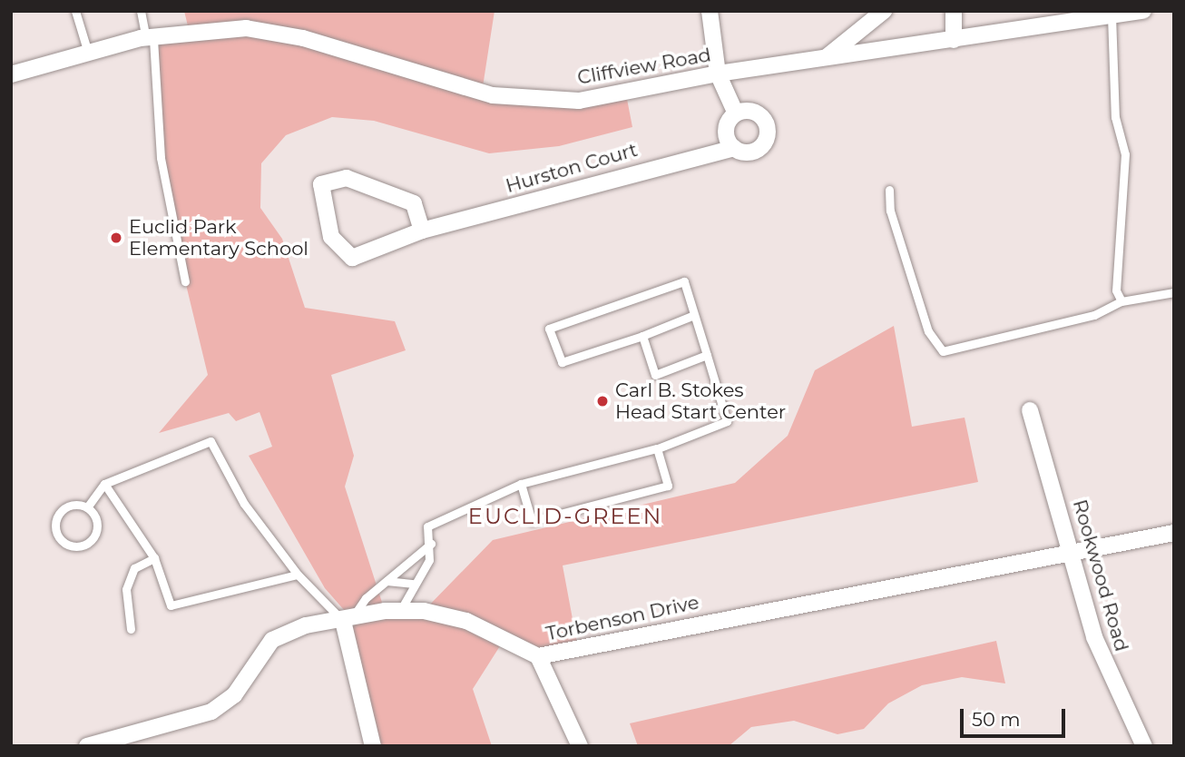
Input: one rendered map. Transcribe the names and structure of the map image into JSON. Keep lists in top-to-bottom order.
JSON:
{
  "streets": {
    "street": [
      "Cliffview Road",
      "Hurston Court",
      "Rookwood Road",
      "Torbenson Drive"
    ]
  },
  "crossings": [
    ["Rookwood Road", "Torbenson Drive"]
  ],
  "districts": ["EUCLID-GREEN"],
  "places": ["Euclid Park Elementary School", "Carl B. Stokes Head Start Center"],
  "scale_bar": "50 m"
}
